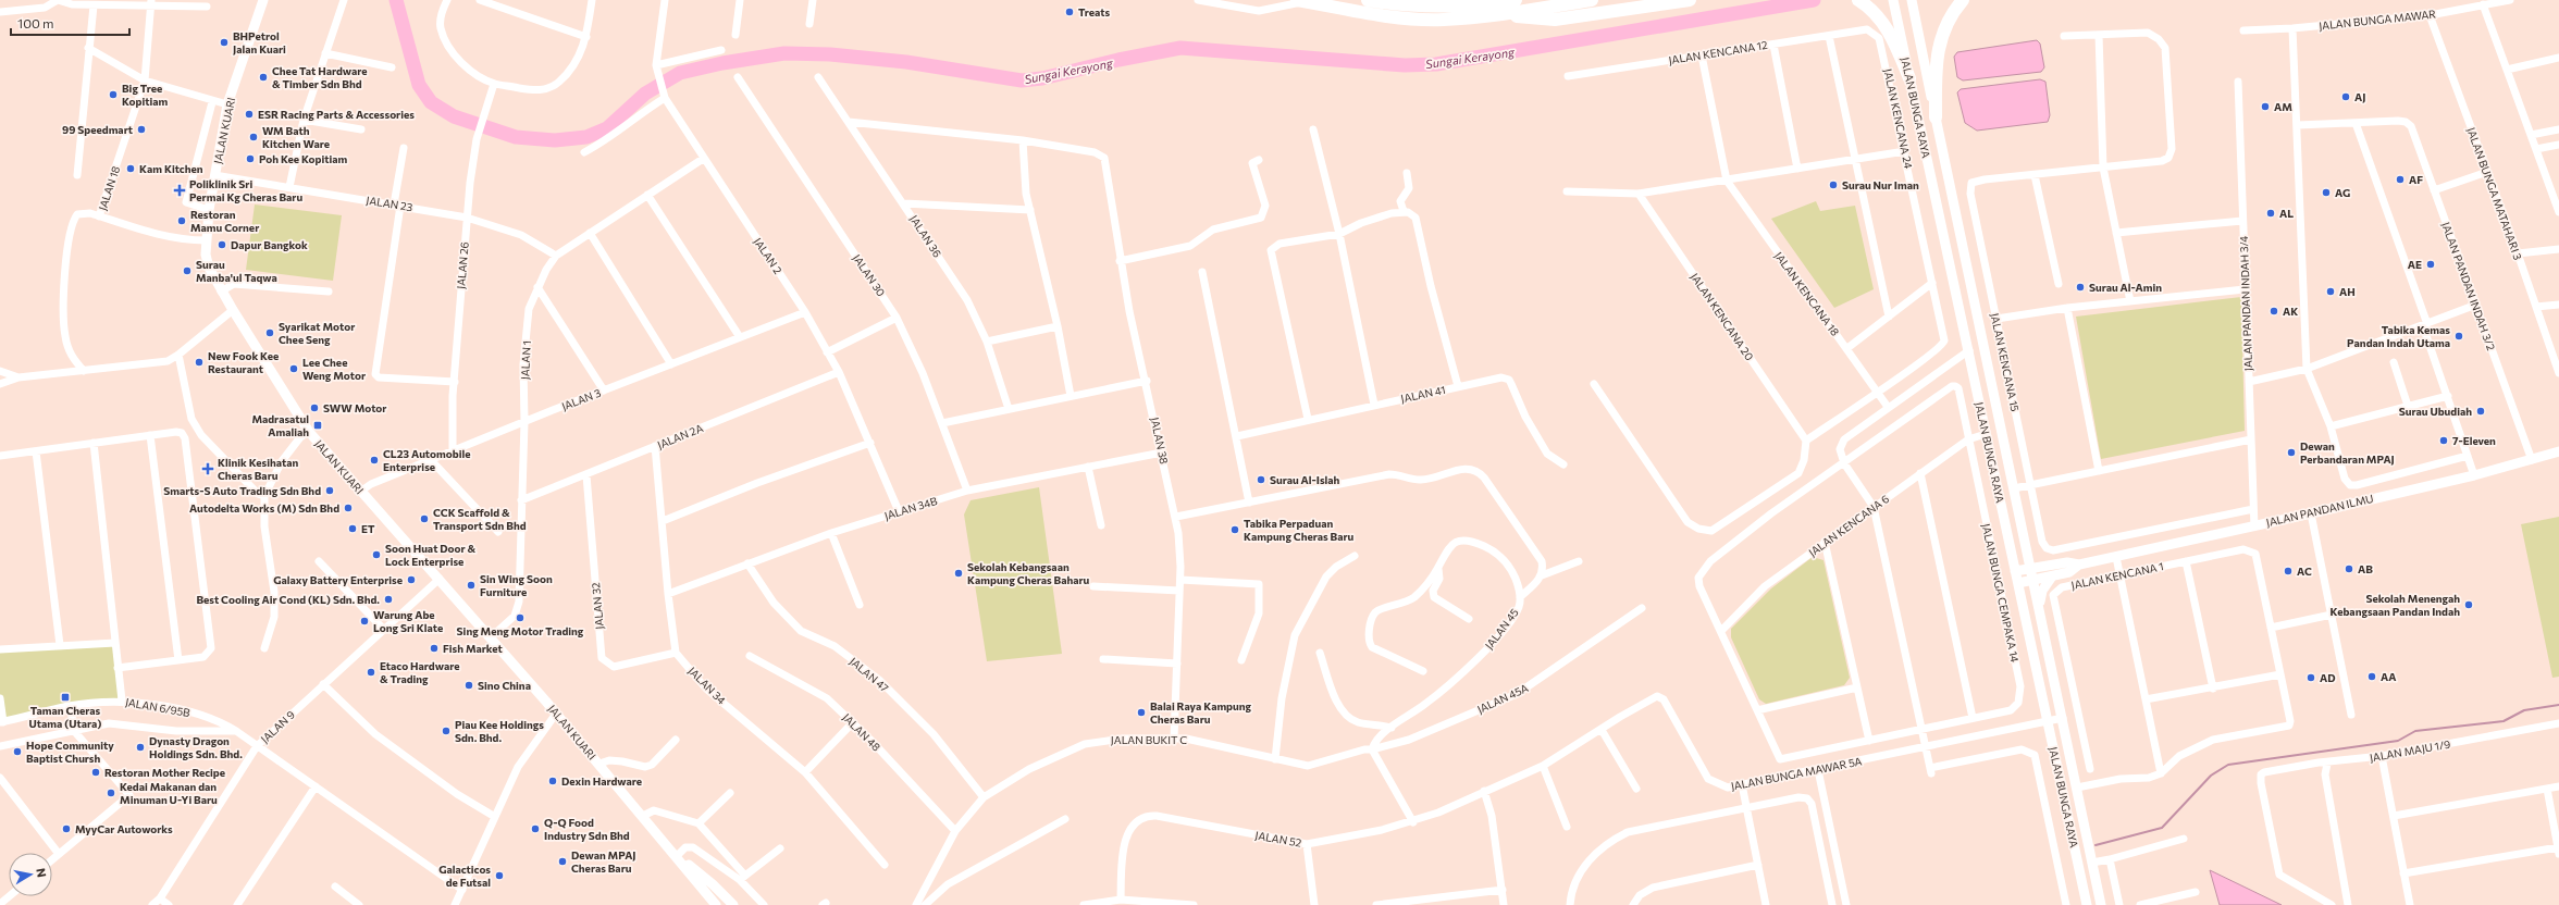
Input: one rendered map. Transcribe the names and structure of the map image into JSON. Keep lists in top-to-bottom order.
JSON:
{
  "streets": {
    "street": [
      "JALAN BUNGA MAWAR",
      "JALAN KENCANA 12",
      "JALAN BUNGA RAYA",
      "JALAN KENCANA 24",
      "JALAN KUARI",
      "JALAN 18",
      "JALAN BUNGA MATAHARI 3",
      "JALAN 23",
      "JALAN 36",
      "JALAN 2",
      "JALAN 26",
      "JALAN 30",
      "JALAN PANDAN INDAH 3/2",
      "JALAN KENCANA 18",
      "JALAN PANDAN INDAH 3/4",
      "JALAN KENCANA 20",
      "JALAN 1",
      "JALAN KENCANA 15",
      "JALAN 41",
      "JALAN 3",
      "JALAN 2A",
      "JALAN 38",
      "JALAN 34B",
      "JALAN PANDAN ILMU",
      "JALAN KENCANA 6",
      "JALAN KENCANA 1",
      "JALAN BUNGA CEMPAKA 14",
      "JALAN 32",
      "JALAN 45",
      "JALAN 47",
      "JALAN 34",
      "JALAN 45A",
      "JALAN 6/95B",
      "JALAN 9",
      "JALAN 48",
      "JALAN BUKIT C",
      "JALAN MAJU 1/9",
      "JALAN BUNGA MAWAR 5A",
      "JALAN 52"
    ]
  },
  "crossings": [
    ["JALAN BUNGA MAWAR", "JALAN BUNGA MATAHARI 3"],
    ["JALAN KENCANA 12", "JALAN KENCANA 24"],
    ["JALAN BUNGA RAYA", "JALAN PANDAN ILMU"],
    ["JALAN BUNGA RAYA", "JALAN KENCANA 6"],
    ["JALAN BUNGA RAYA", "JALAN BUNGA MAWAR 5A"],
    ["JALAN KENCANA 24", "JALAN KENCANA 18"],
    ["JALAN KUARI", "JALAN 23"],
    ["JALAN KUARI", "JALAN 1"],
    ["JALAN KUARI", "JALAN 3"],
    ["JALAN KUARI", "JALAN 9"],
    ["JALAN 23", "JALAN 26"],
    ["JALAN 23", "JALAN 1"],
    ["JALAN 2", "JALAN 1"],
    ["JALAN 2", "JALAN 3"],
    ["JALAN 2", "JALAN 2A"],
    ["JALAN 2", "JALAN 34B"],
    ["JALAN 26", "JALAN 3"],
    ["JALAN 30", "JALAN 34B"],
    ["JALAN PANDAN INDAH 3/2", "JALAN PANDAN ILMU"],
    ["JALAN PANDAN INDAH 3/4", "JALAN KENCANA 15"],
    ["JALAN PANDAN INDAH 3/4", "JALAN PANDAN ILMU"],
    ["JALAN 1", "JALAN 3"],
    ["JALAN 1", "JALAN 2A"],
    ["JALAN 2A", "JALAN 32"],
    ["JALAN 38", "JALAN 34B"],
    ["JALAN 38", "JALAN BUKIT C"],
    ["JALAN 34B", "JALAN 47"],
    ["JALAN KENCANA 6", "JALAN BUNGA CEMPAKA 14"],
    ["JALAN 32", "JALAN 34"],
    ["JALAN 45", "JALAN 45A"],
    ["JALAN 45", "JALAN BUKIT C"],
    ["JALAN 47", "JALAN BUKIT C"],
    ["JALAN 45A", "JALAN BUKIT C"],
    ["JALAN 6/95B", "JALAN 9"],
    ["JALAN 48", "JALAN BUKIT C"],
    ["JALAN BUNGA MAWAR 5A", "JALAN 52"]
  ],
  "water": ["Sungai Kerayong"],
  "places": {
    "other": [
      "Treats",
      "BHPetrol Jalan Kuari",
      "Chee Tat Hardware & Timber Sdn Bhd",
      "Big Tree Kopitiam",
      "AJ",
      "AM",
      "ESR Racing Parts & Accessories",
      "99 Speedmart",
      "WM Bath Kitchen Ware",
      "Poh Kee Kopitiam",
      "Kam Kitchen",
      "AF",
      "Surau Nur Iman",
      "AG",
      "AL",
      "Restoran Mamu Corner",
      "Dapur Bangkok",
      "AE",
      "Surau Manba'ul Taqwa",
      "Surau Al-Amin",
      "AH",
      "AK",
      "Syarikat Motor Chee Seng",
      "Tabika Kemas Pandan Indah Utama",
      "New Fook Kee Restaurant",
      "Lee Chee Weng Motor",
      "SWW Motor",
      "Surau Ubudiah",
      "7-Eleven",
      "Dewan Perbandaran MPAJ",
      "CL23 Automobile Enterprise",
      "Surau Al-Islah",
      "Smarts-S Auto Trading Sdn Bhd",
      "Autodelta Works (M) Sdn Bhd",
      "CCK Scaffold & Transport Sdn Bhd",
      "ET",
      "Tabika Perpaduan Kampung Cheras Baru",
      "Soon Huat Door & Lock Enterprise",
      "AB",
      "AC",
      "Sekolah Kebangsaan Kampung Cheras Baharu",
      "Galaxy Battery Enterprise",
      "Sin Wing Soon Furniture",
      "Best Cooling Air Cond (KL) Sdn. Bhd.",
      "Sekolah Menengah Kebangsaan Pandan Indah",
      "Sing Meng Motor Trading",
      "Warung Abe Long Sri Klate",
      "Fish Market",
      "Etaco Hardware & Trading",
      "AA",
      "AD",
      "Sino China",
      "Balai Raya Kampung Cheras Baru",
      "Piau Kee Holdings Sdn. Bhd.",
      "Dynasty Dragon Holdings Sdn. Bhd.",
      "Hope Community Baptist Chursh",
      "Restoran Mother Recipe",
      "Dexin Hardware",
      "Kedai Makanan dan Minuman U-Yi Baru",
      "MyyCar Autoworks",
      "Q-Q Food Industry Sdn Bhd",
      "Dewan MPAJ Cheras Baru",
      "Galacticos de Futsal"
    ],
    "health": ["Poliklinik Sri Permai Kg Cheras Baru", "Klinik Kesihatan Cheras Baru"],
    "transit": ["Madrasatul Amaliah", "Taman Cheras Utama (Utara)"]
  },
  "scale_bar": "100 m",
  "north": "right"
}
